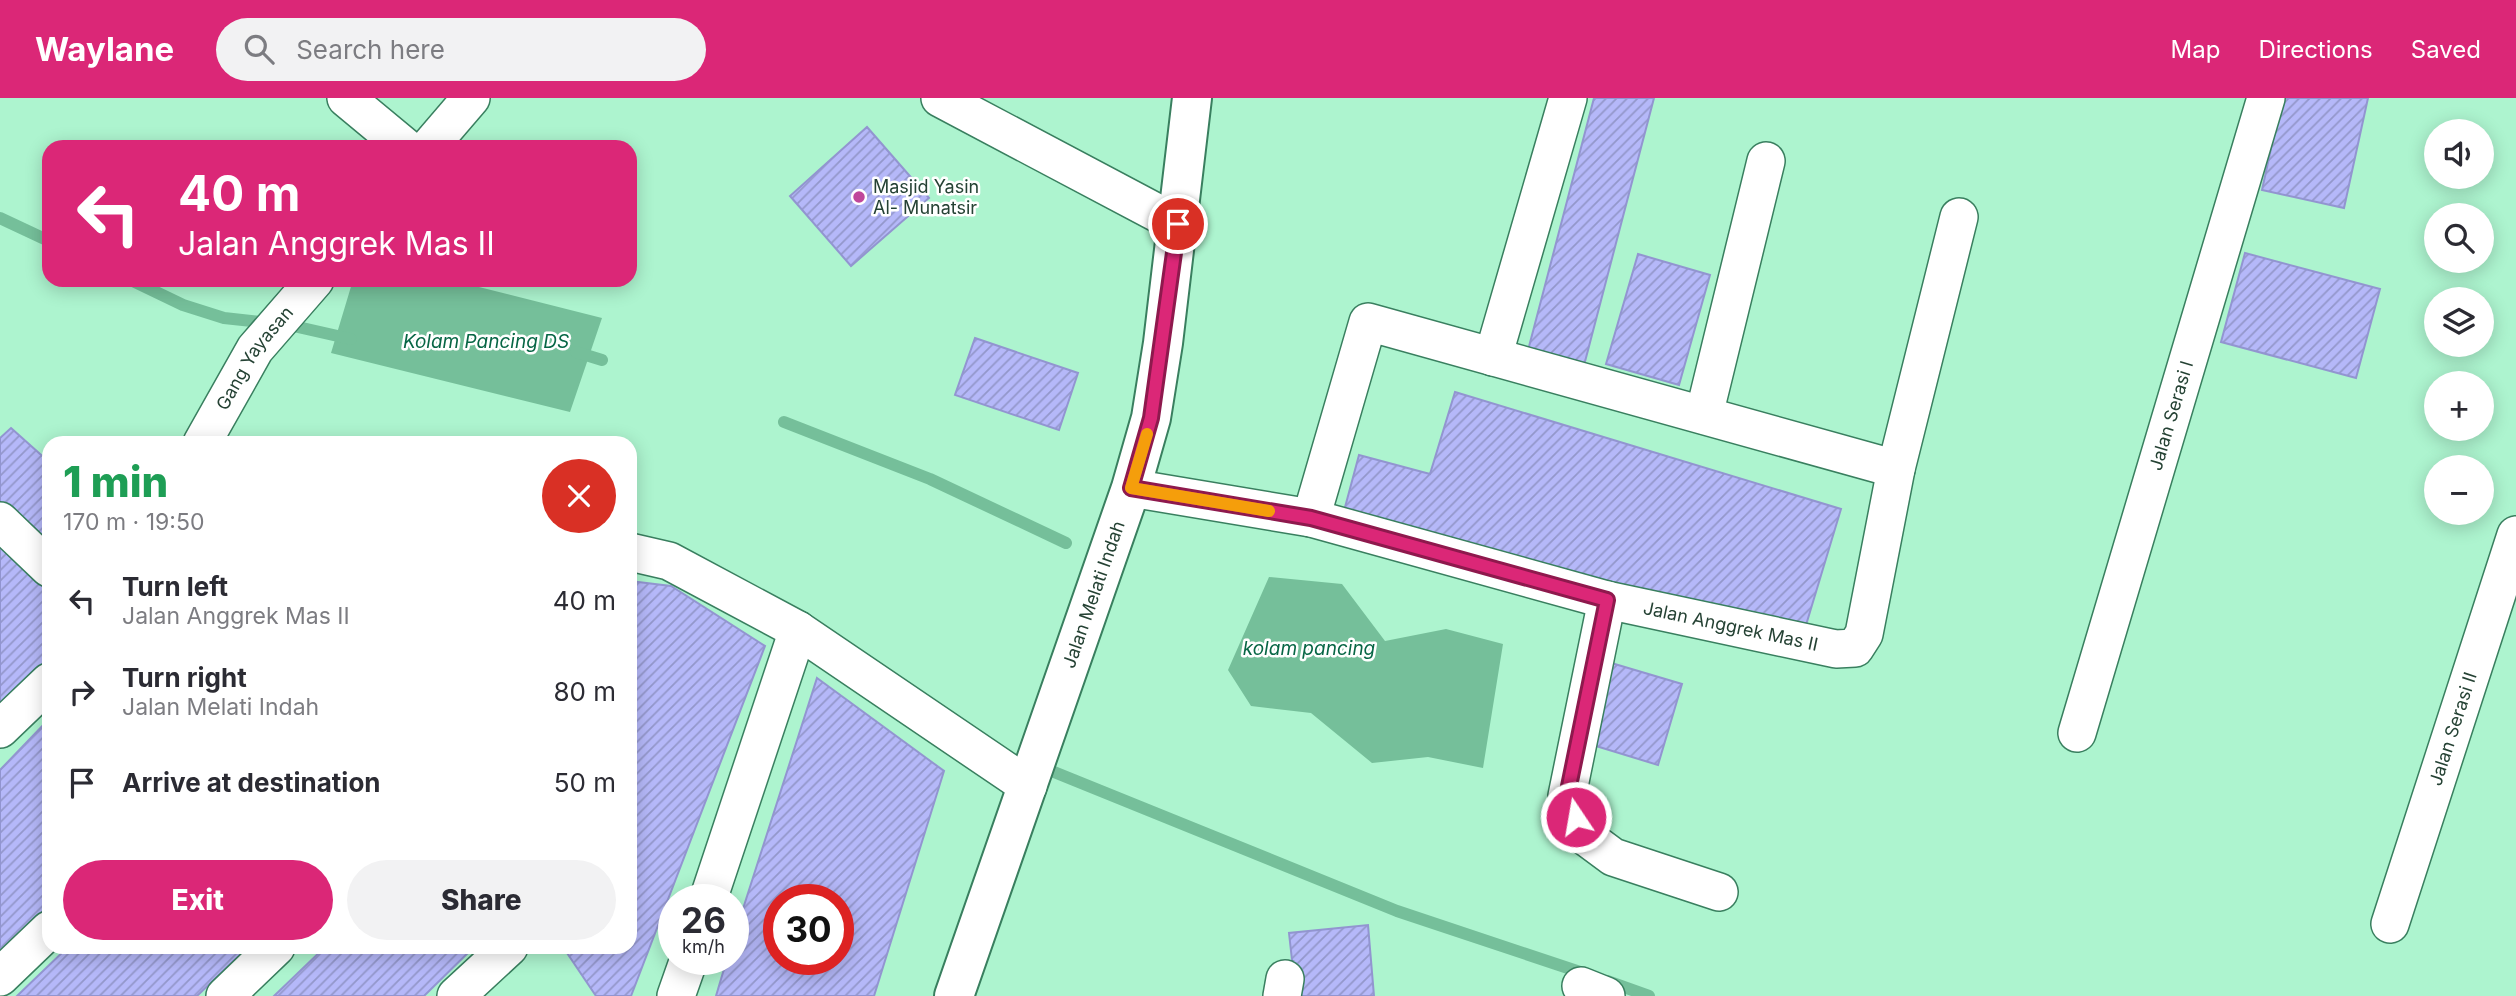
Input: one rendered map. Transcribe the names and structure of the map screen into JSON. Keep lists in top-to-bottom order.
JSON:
{
  "streets": {
    "main road": ["Jalan Melati Indah"],
    "street": [
      "Gang Yayasan",
      "Jalan Serasi I",
      "Jalan Anggrek Mas II",
      "Jalan Serasi II"
    ]
  },
  "crossings": [
    ["Jalan Melati Indah", "Jalan Anggrek Mas II"]
  ],
  "water": ["Kolam Pancing DS", "kolam pancing"],
  "places": ["Masjid Yasin Al- Munatsir"],
  "page": {
    "header": "Waylane",
    "search": "Search here",
    "nav": ["Map", "Directions", "Saved"],
    "map_buttons": ["+", "−"],
    "turn": ["40 m", "Jalan Anggrek Mas II"],
    "heading": ["1 min", "170 m · 19:50"],
    "list": [
      {
        "name": "Turn left",
        "note": "Jalan Anggrek Mas II",
        "value": "40 m"
      },
      {
        "name": "Turn right",
        "note": "Jalan Melati Indah",
        "value": "80 m"
      },
      {
        "name": "Arrive at destination",
        "value": "50 m"
      }
    ],
    "buttons": ["Exit", "Share"],
    "speed": "26 km/h",
    "limit": "30"
  }
}
